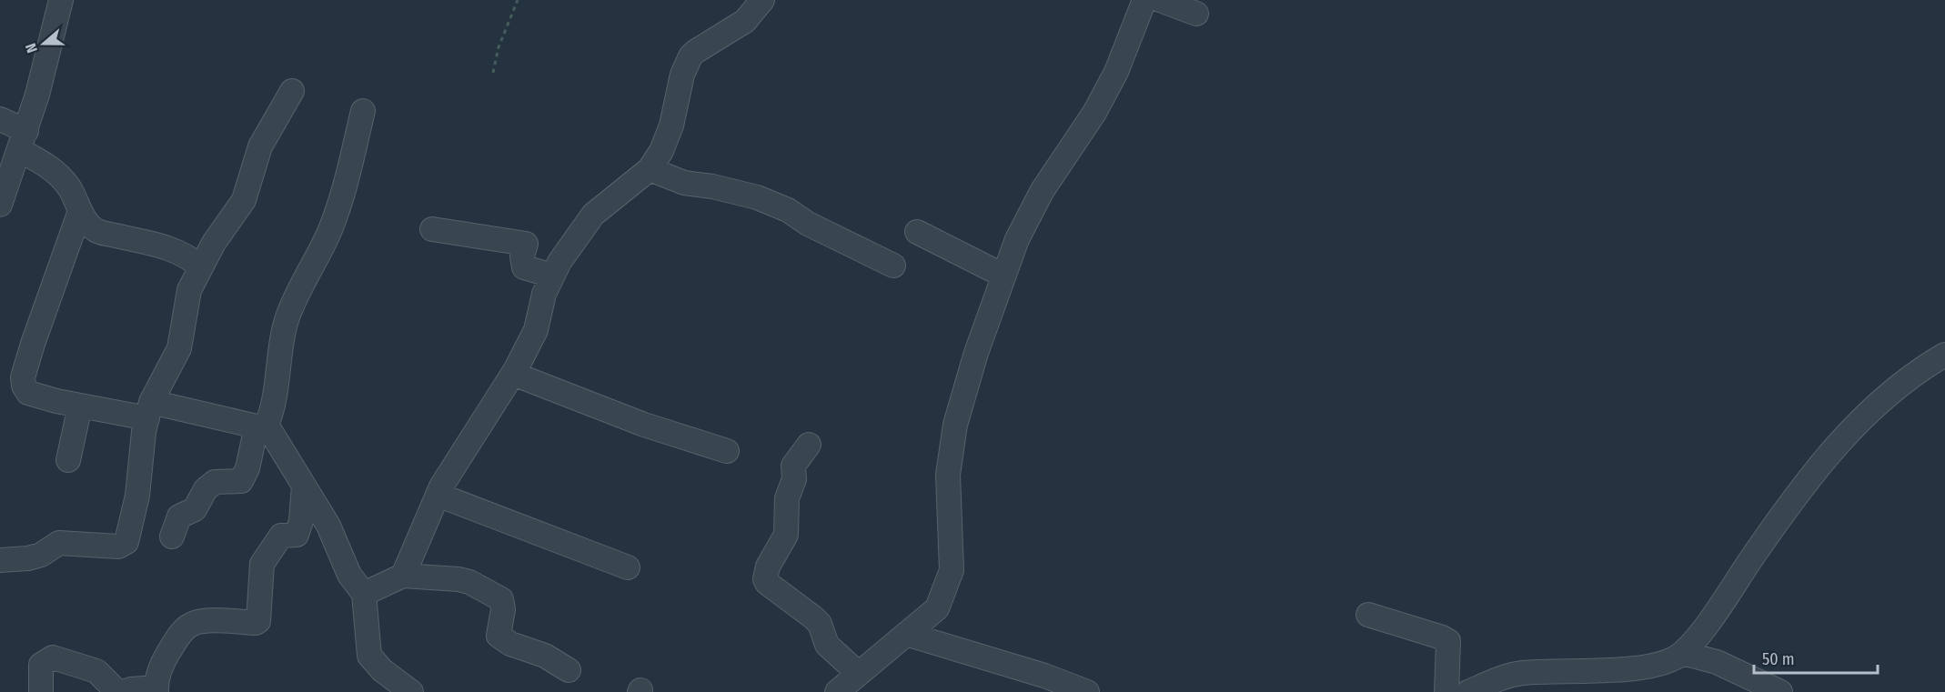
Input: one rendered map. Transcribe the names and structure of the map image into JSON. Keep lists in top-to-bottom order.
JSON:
{
  "scale_bar": "50 m",
  "north": "left"
}
